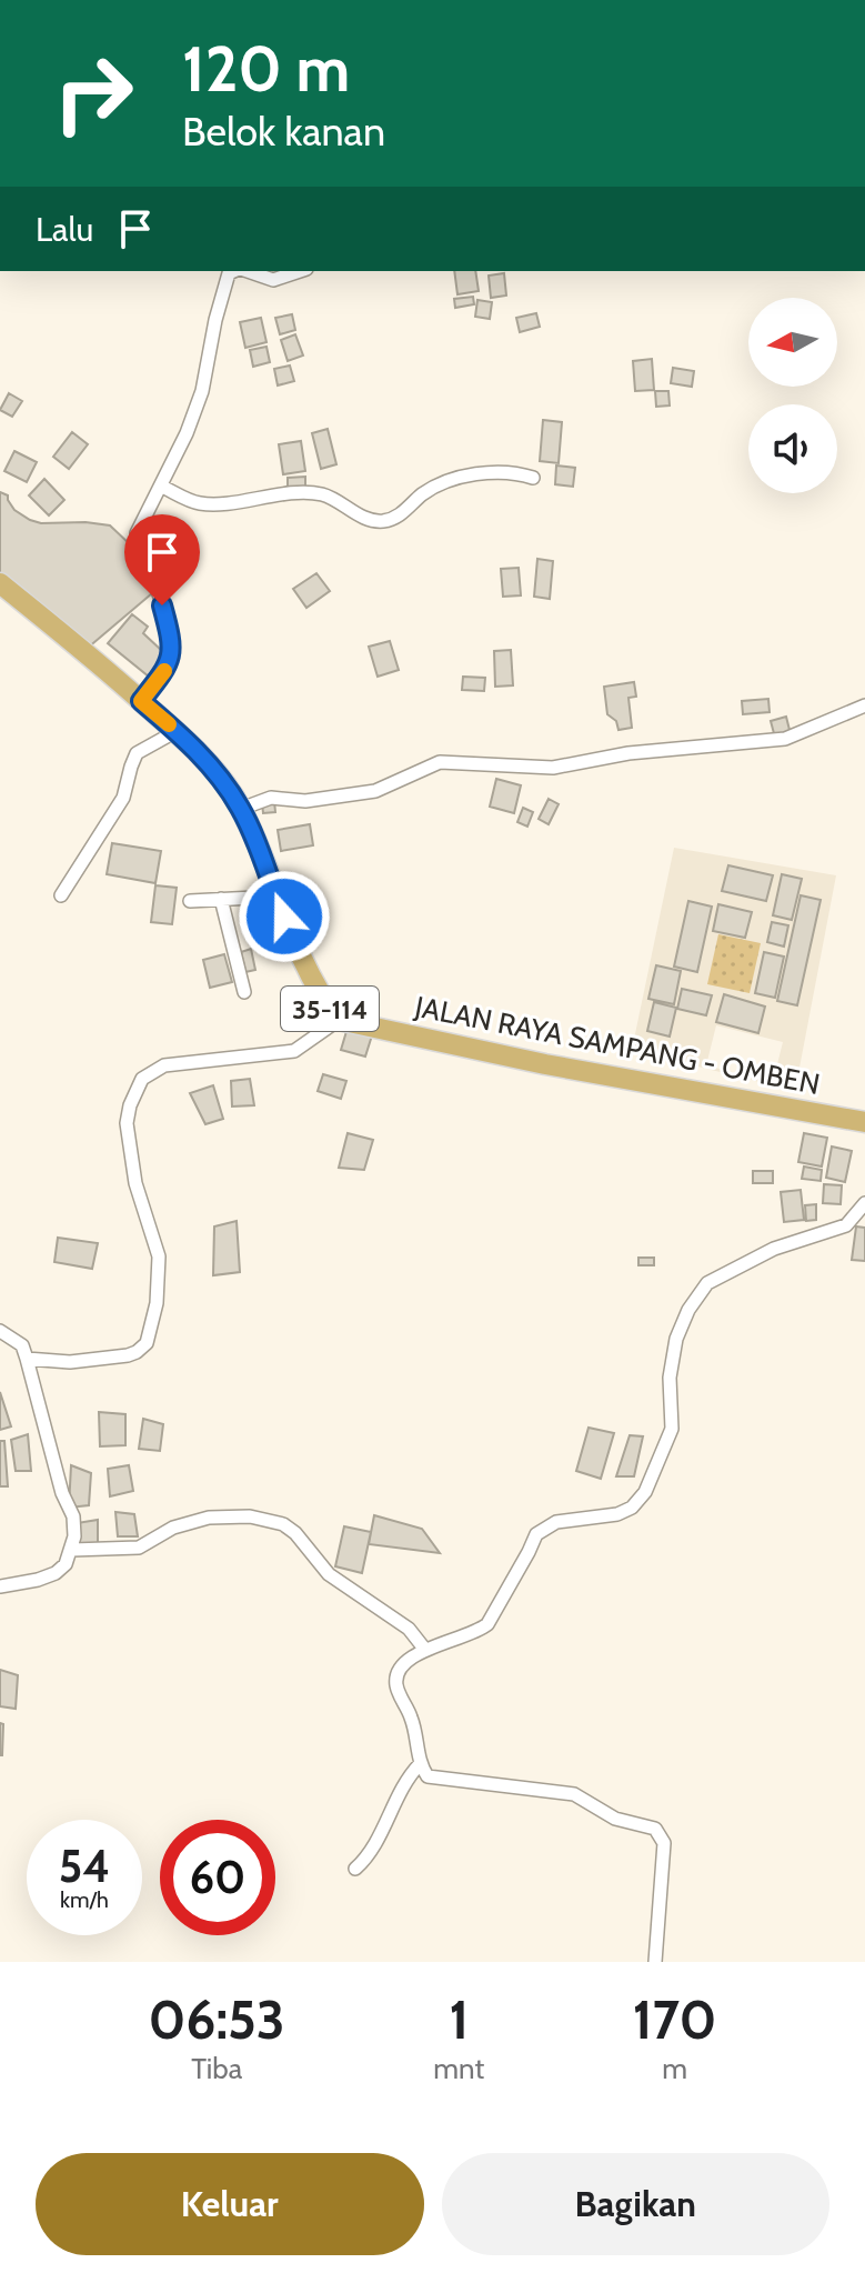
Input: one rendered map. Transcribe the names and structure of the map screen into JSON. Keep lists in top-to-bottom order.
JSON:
{
  "streets": {
    "main road": ["35-114", "JALAN RAYA SAMPANG - OMBEN"]
  },
  "crossings": [
    ["35-114", "JALAN RAYA SAMPANG - OMBEN"]
  ],
  "north": "left",
  "page": {
    "turn": ["120 m", "Belok kanan"],
    "then": "Lalu",
    "speed": "54 km/h",
    "limit": "60",
    "eta": [
      "06:53",
      "Tiba",
      "1",
      "mnt",
      "170",
      "m"
    ],
    "buttons": ["Keluar", "Bagikan"]
  }
}
